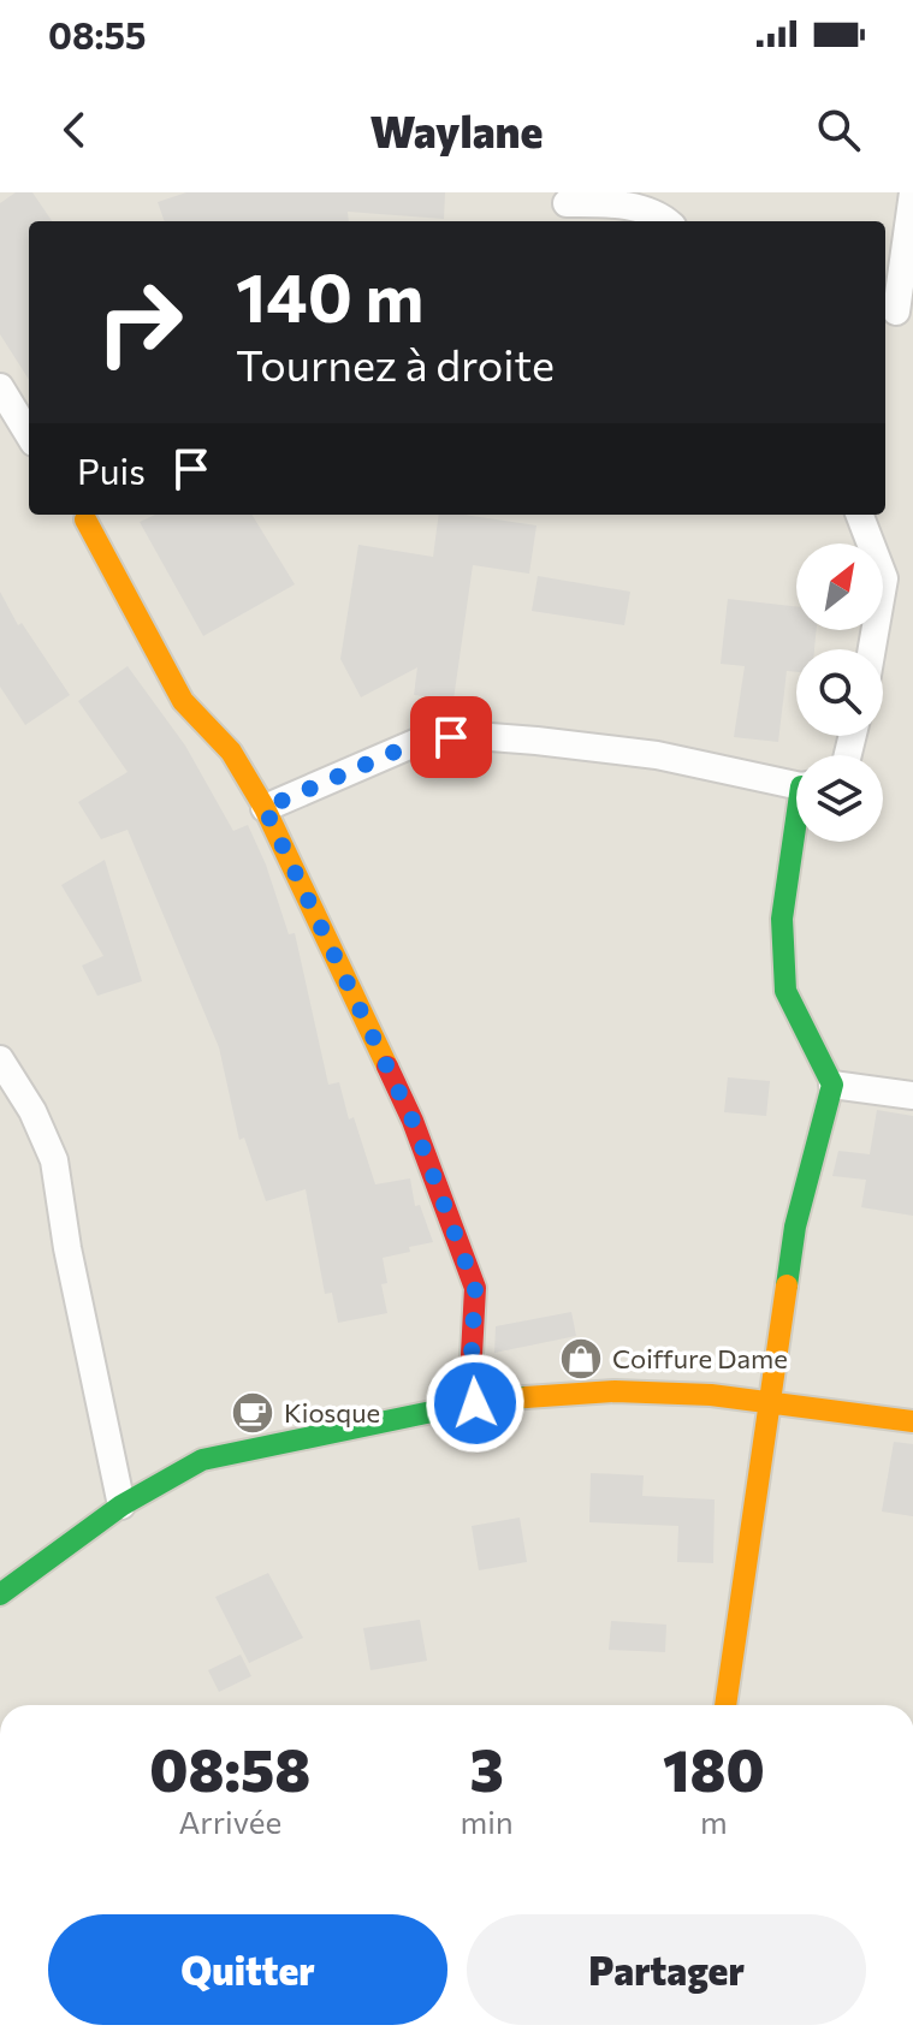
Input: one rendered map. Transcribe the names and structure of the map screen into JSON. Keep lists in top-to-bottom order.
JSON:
{
  "places": {
    "shop": ["Coiffure Dame"],
    "cafe": ["Kiosque"]
  },
  "north": "top right",
  "page": {
    "status": "08:55",
    "header": "Waylane",
    "turn": ["140 m", "Tournez à droite"],
    "then": "Puis",
    "eta": [
      "08:58",
      "Arrivée",
      "3",
      "min",
      "180",
      "m"
    ],
    "buttons": ["Quitter", "Partager"]
  }
}
